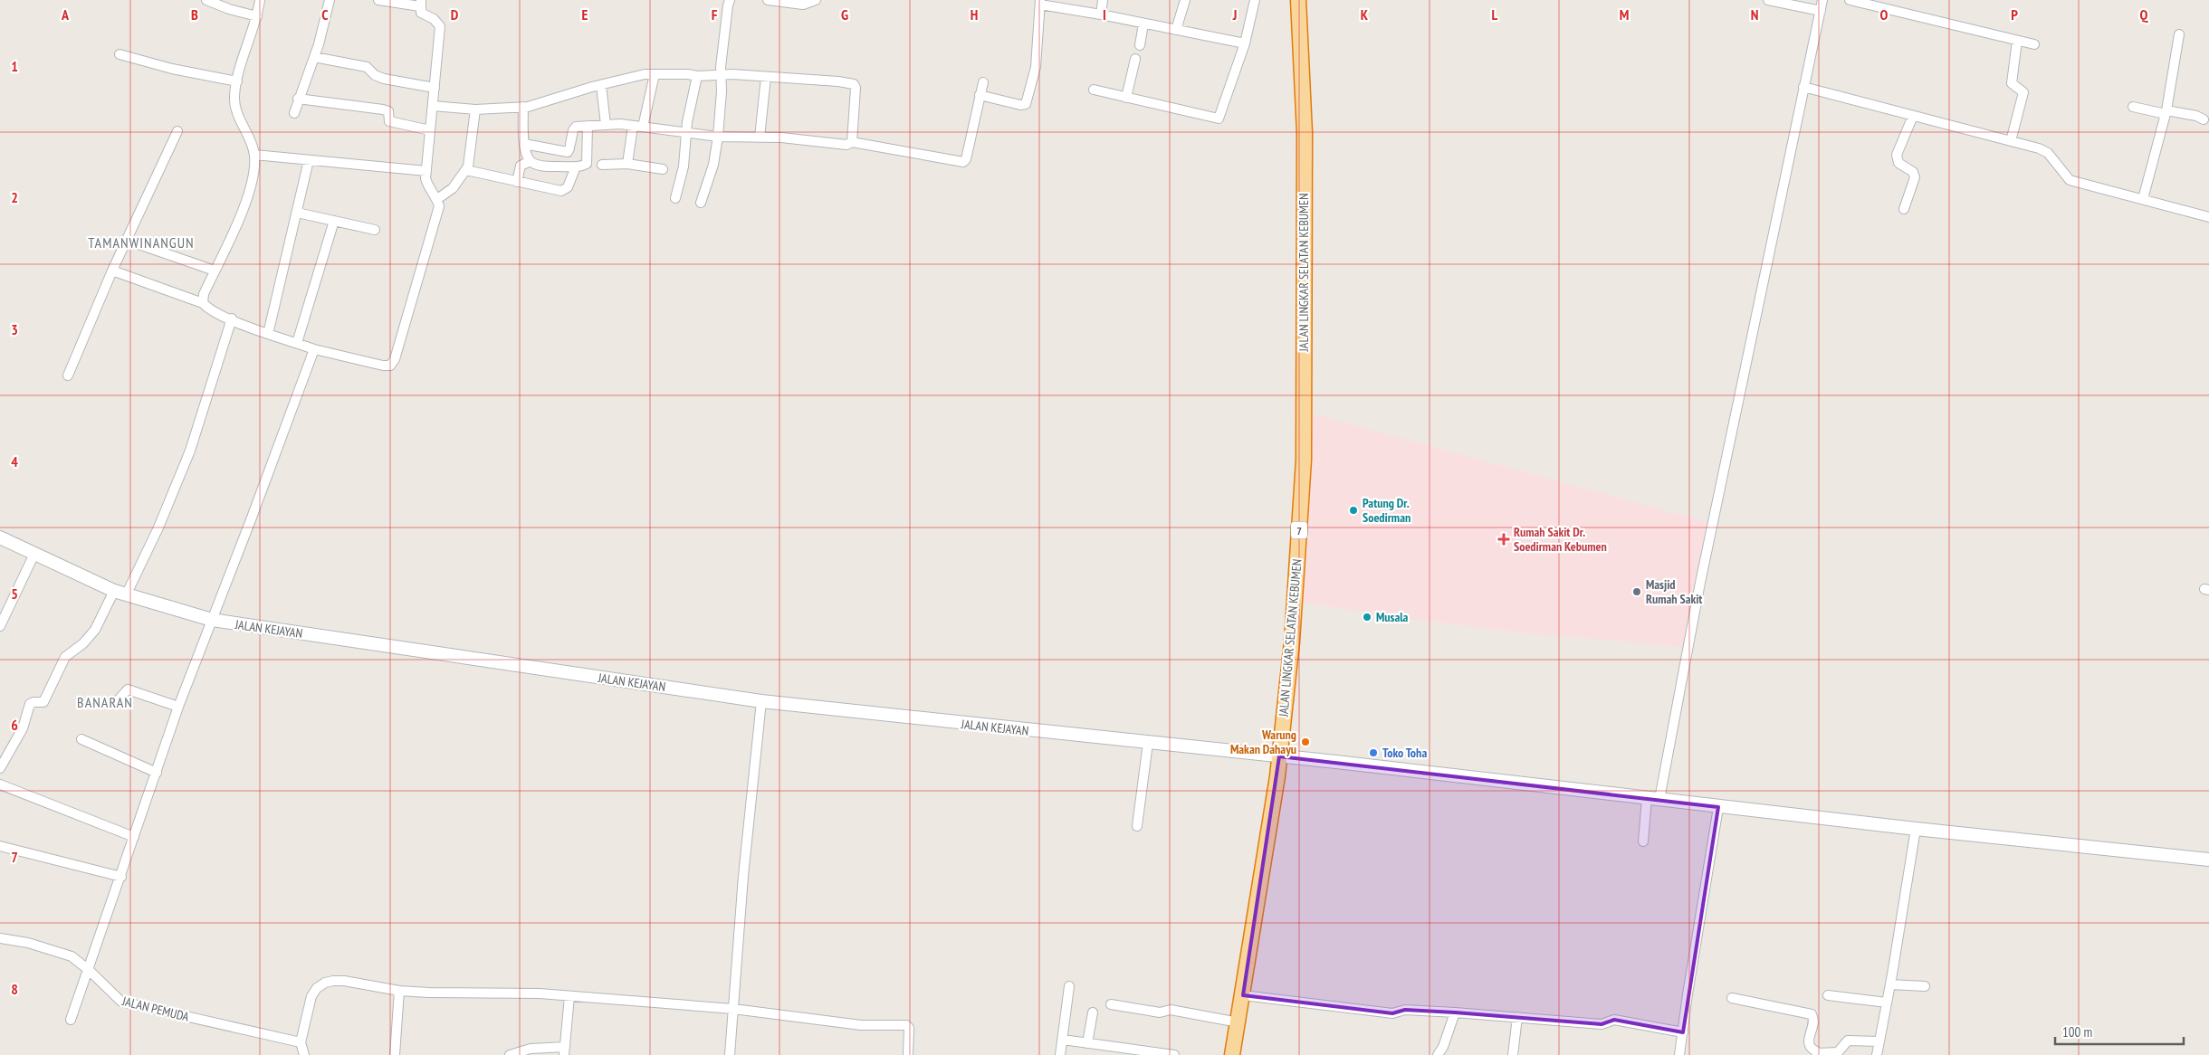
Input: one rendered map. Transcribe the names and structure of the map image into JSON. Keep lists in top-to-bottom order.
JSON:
{
  "streets": {
    "highway": ["JALAN LINGKAR SELATAN KEBUMEN", "7"],
    "main road": ["JALAN KEJAYAN"],
    "street": ["JALAN PEMUDA"]
  },
  "crossings": [
    ["JALAN LINGKAR SELATAN KEBUMEN", "JALAN KEJAYAN"]
  ],
  "districts": ["TAMANWINANGUN", "BANARAN"],
  "places": {
    "other": [
      "Patung Dr. Soedirman",
      "Masjid Rumah Sakit",
      "Musala",
      "Warung Makan Dahayu",
      "Toko Toha"
    ],
    "health": ["Rumah Sakit Dr. Soedirman Kebumen"]
  },
  "scale_bar": "100 m",
  "grid": {
    "columns": [
      "A",
      "B",
      "C",
      "D",
      "E",
      "F",
      "G",
      "H",
      "I",
      "J",
      "K",
      "L",
      "M",
      "N",
      "O",
      "P",
      "Q"
    ],
    "rows": [
      "1",
      "2",
      "3",
      "4",
      "5",
      "6",
      "7",
      "8"
    ]
  }
}
